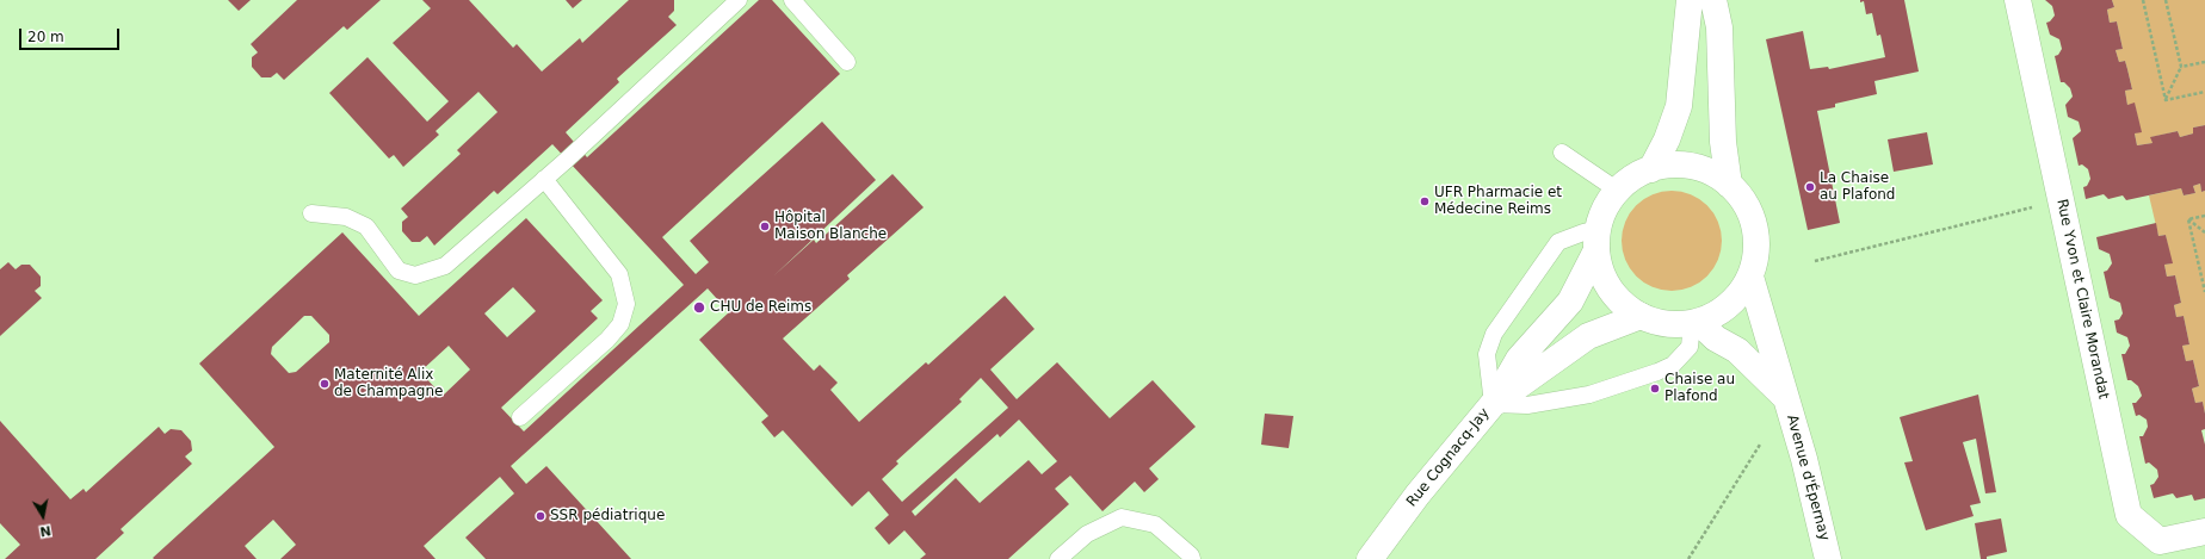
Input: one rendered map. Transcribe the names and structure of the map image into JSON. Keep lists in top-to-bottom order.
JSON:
{
  "streets": {
    "main road": ["Rue Yvon et Claire Morandat", "Rue Cognacq-Jay", "Avenue d'Épernay"]
  },
  "crossings": [
    ["Rue Cognacq-Jay", "Avenue d'Épernay"]
  ],
  "places": [
    "La Chaise au Plafond",
    "UFR Pharmacie et Médecine Reims",
    "Hôpital Maison Blanche",
    "CHU de Reims",
    "Maternité Alix de Champagne",
    "Chaise au Plafond",
    "SSR pédiatrique"
  ],
  "scale_bar": "20 m",
  "north": "bottom"
}
